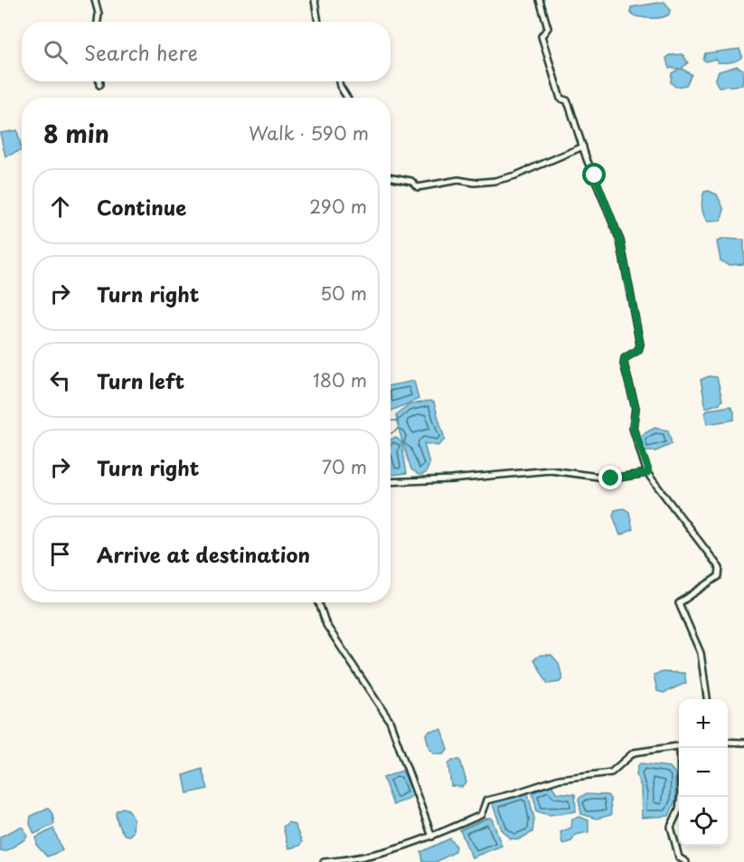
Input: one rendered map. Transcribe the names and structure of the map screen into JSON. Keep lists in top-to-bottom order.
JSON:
{
  "page": {
    "search": "Search here",
    "heading": ["8 min", "Walk · 590 m"],
    "list": [
      ["Continue", "290 m"],
      ["Turn right", "50 m"],
      ["Turn left", "180 m"],
      ["Turn right", "70 m"],
      "Arrive at destination"
    ],
    "map_buttons": ["+", "−"]
  }
}
